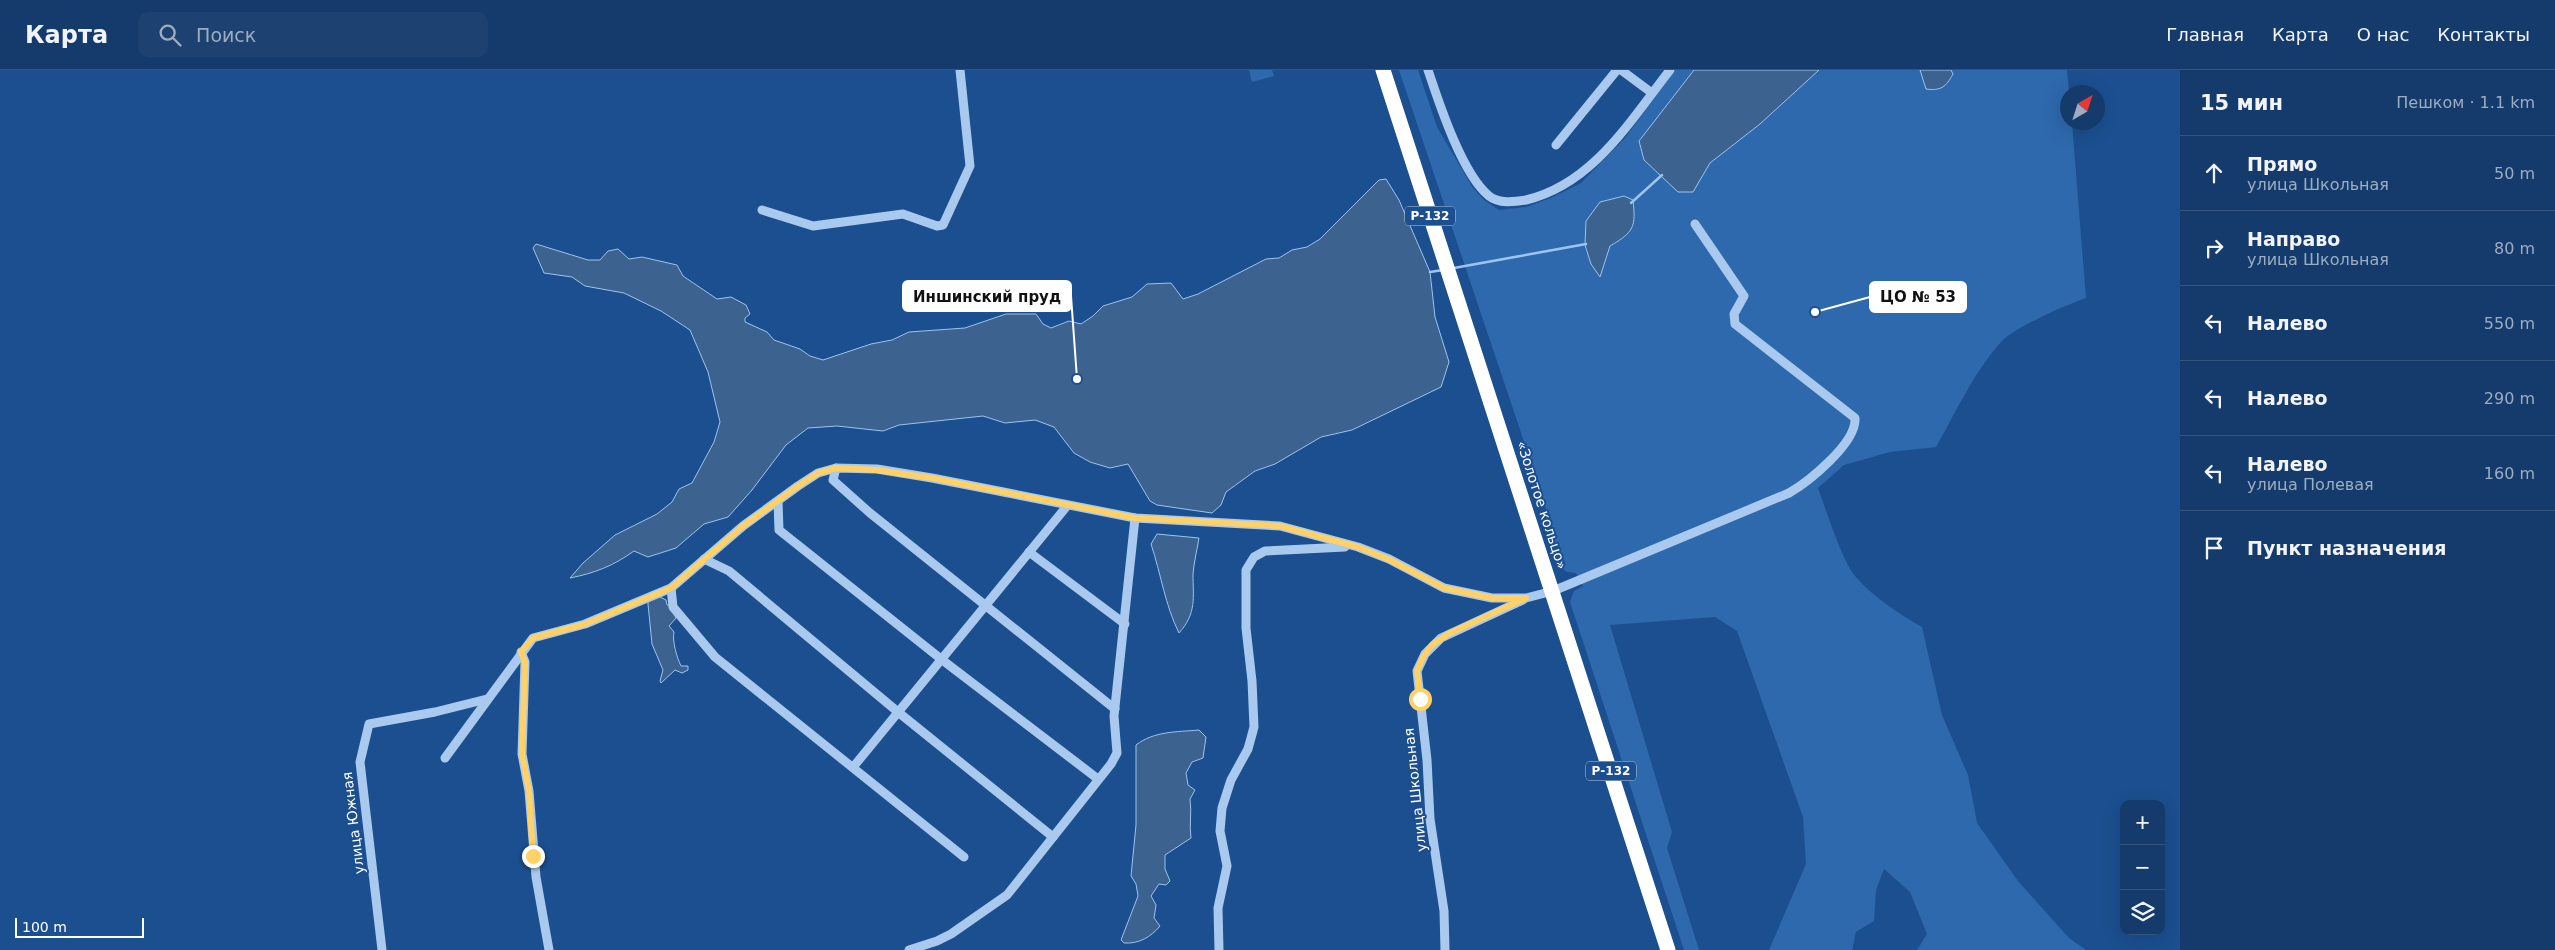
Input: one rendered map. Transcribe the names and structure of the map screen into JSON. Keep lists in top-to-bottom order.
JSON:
{
  "streets": {
    "highway": ["Р-132", "«Золотое кольцо»"],
    "street": ["улица Школьная", "улица Южная"]
  },
  "places": ["ЦО № 53", "Иншинский пруд"],
  "scale_bar": "100 m",
  "north": "top right",
  "page": {
    "header": "Карта",
    "search": "Поиск",
    "nav": [
      "Главная",
      "Карта",
      "О нас",
      "Контакты"
    ],
    "heading": ["15 мин", "Пешком · 1.1 km"],
    "list": [
      ["Прямо", "улица Школьная", "50 m"],
      ["Направо", "улица Школьная", "80 m"],
      ["Налево", "550 m"],
      ["Налево", "290 m"],
      ["Налево", "улица Полевая", "160 m"],
      "Пункт назначения"
    ],
    "map_buttons": ["+", "−"],
    "scale": "100 m"
  }
}
